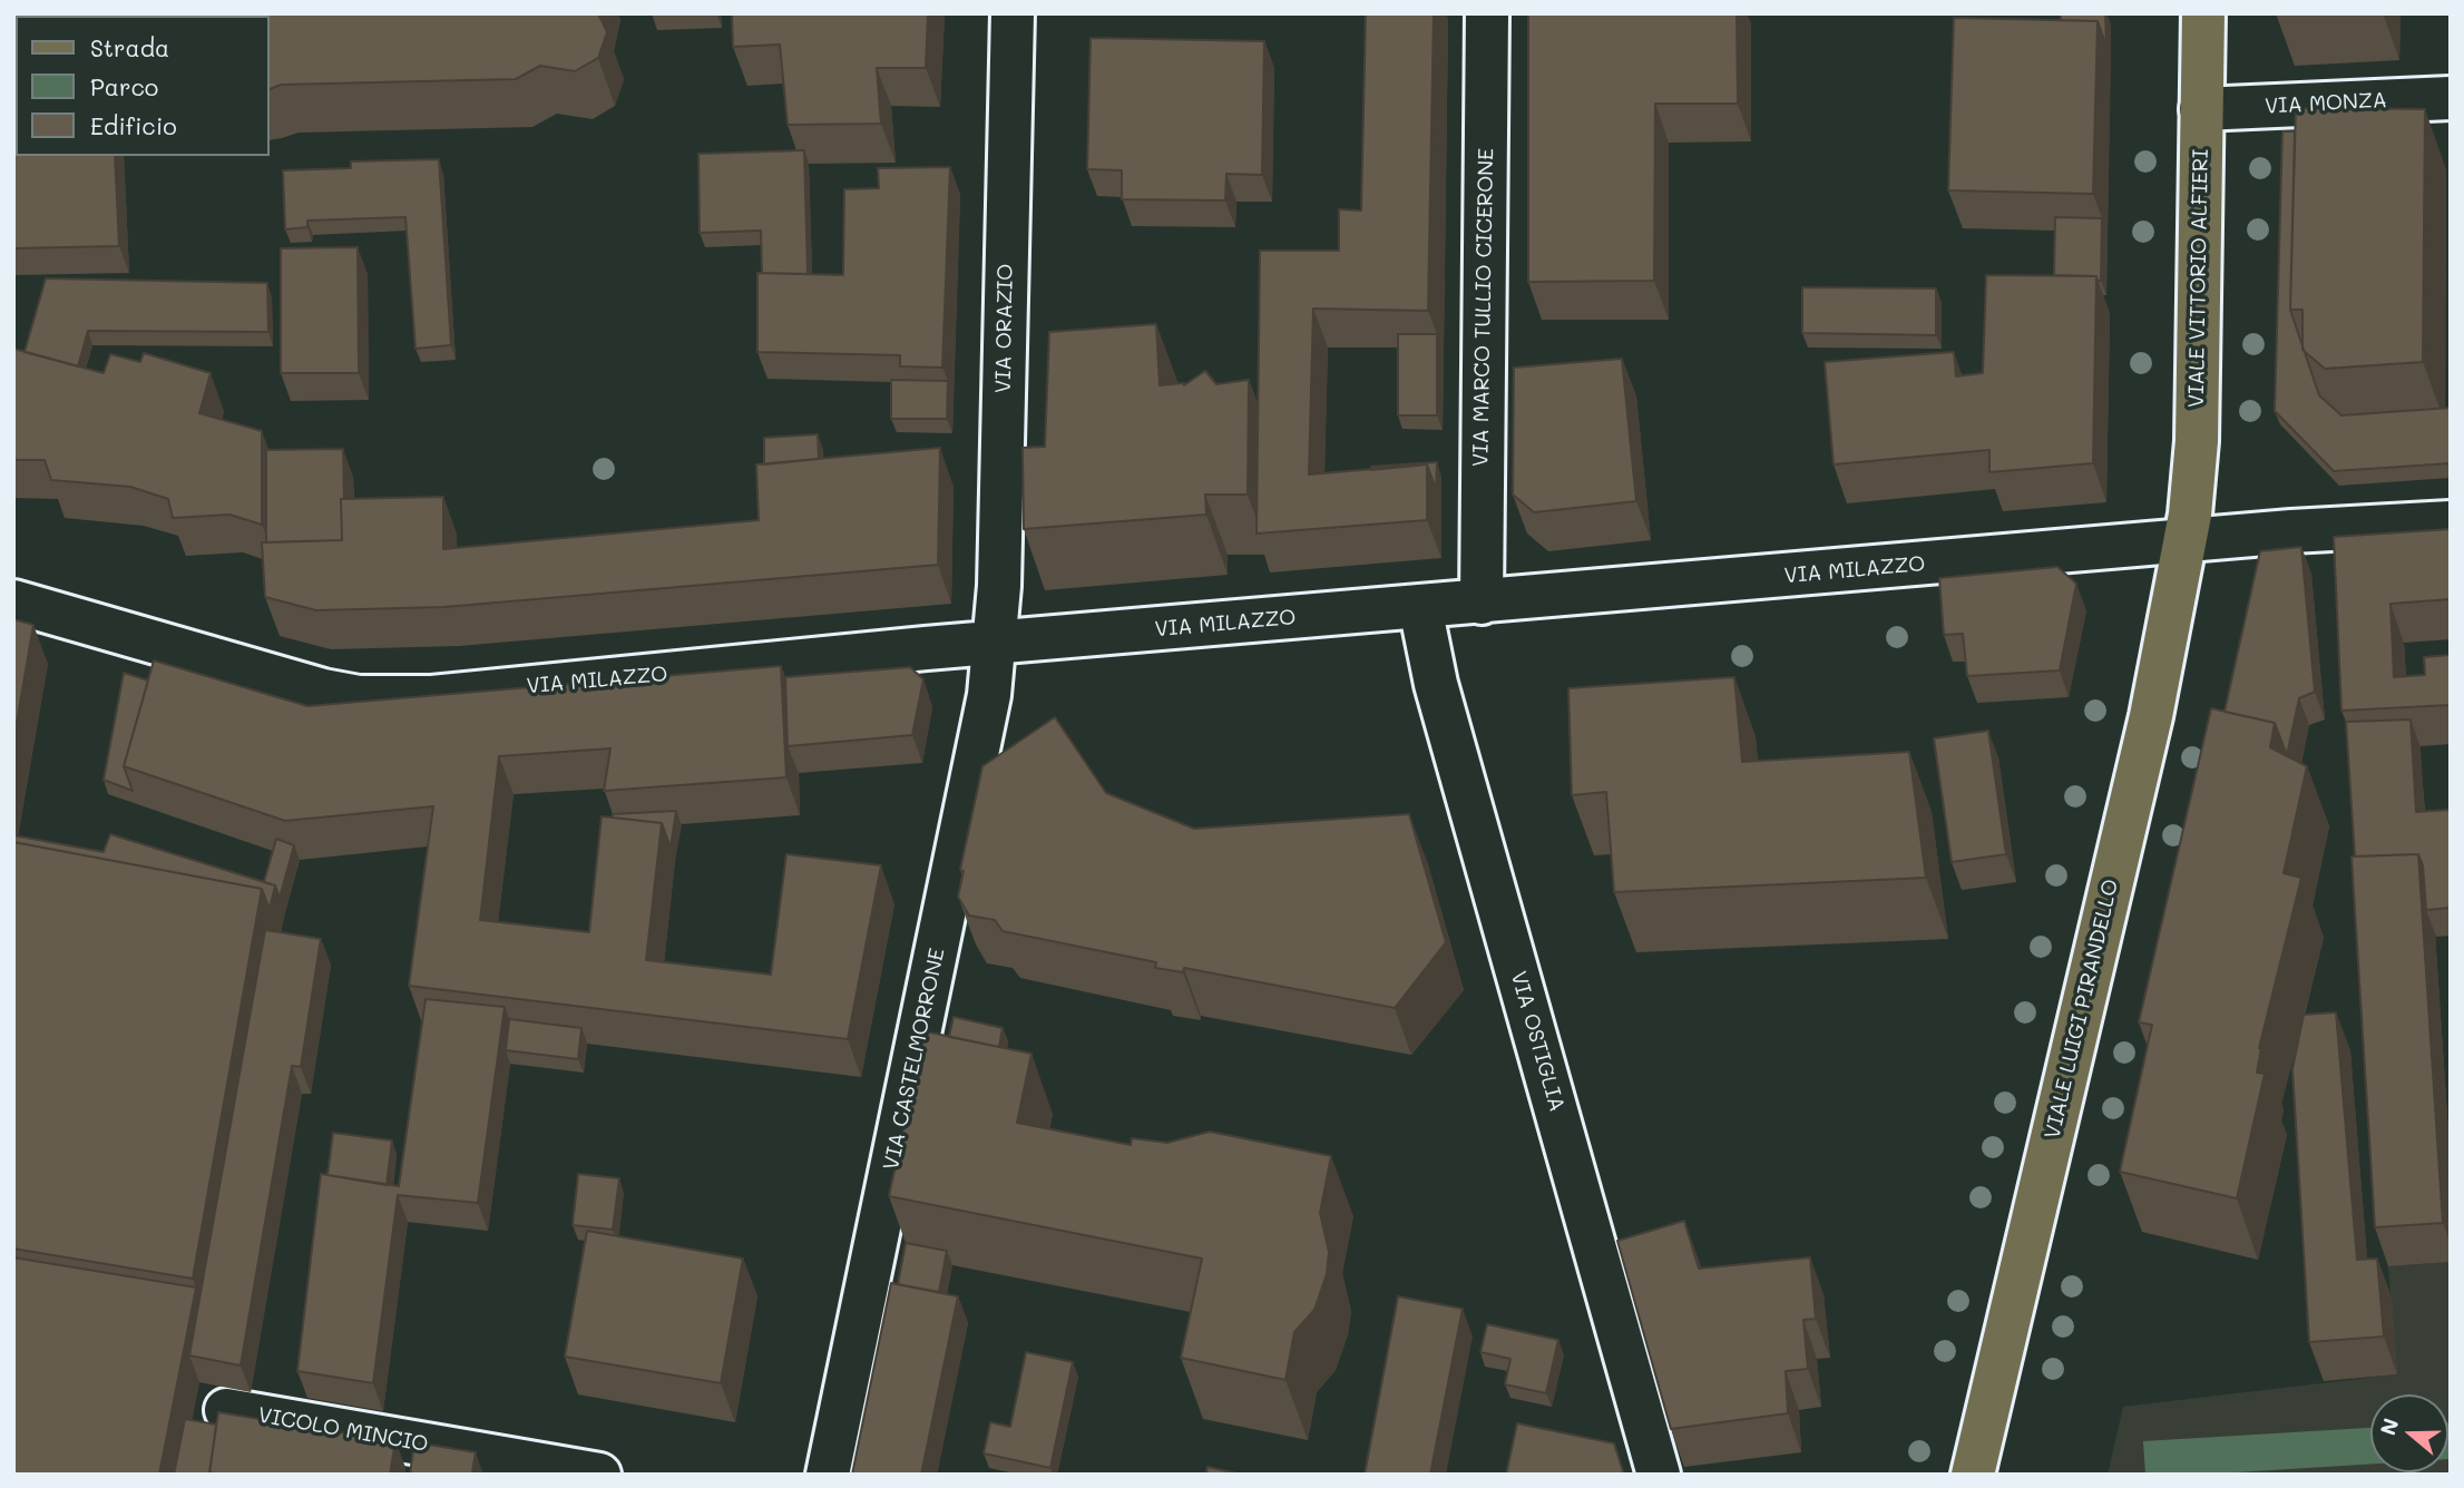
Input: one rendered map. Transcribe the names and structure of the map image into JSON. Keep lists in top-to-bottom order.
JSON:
{
  "streets": {
    "main road": ["VIALE VITTORIO ALFIERI", "VIALE LUIGI PIRANDELLO"],
    "street": [
      "VIA MONZA",
      "VIA MARCO TULLIO CICERONE",
      "VIA ORAZIO",
      "VIA MILAZZO",
      "VIA OSTIGLIA",
      "VIA CASTELMORRONE",
      "VICOLO MINCIO"
    ]
  },
  "crossings": [
    ["VIA MONZA", "VIALE VITTORIO ALFIERI"],
    ["VIALE VITTORIO ALFIERI", "VIA MILAZZO"],
    ["VIALE VITTORIO ALFIERI", "VIALE LUIGI PIRANDELLO"],
    ["VIA MARCO TULLIO CICERONE", "VIA MILAZZO"],
    ["VIA ORAZIO", "VIA MILAZZO"],
    ["VIA ORAZIO", "VIA CASTELMORRONE"],
    ["VIA MILAZZO", "VIALE LUIGI PIRANDELLO"],
    ["VIA MILAZZO", "VIA OSTIGLIA"],
    ["VIA MILAZZO", "VIA CASTELMORRONE"]
  ],
  "legend": ["Strada", "Parco", "Edificio"],
  "north": "left"
}
